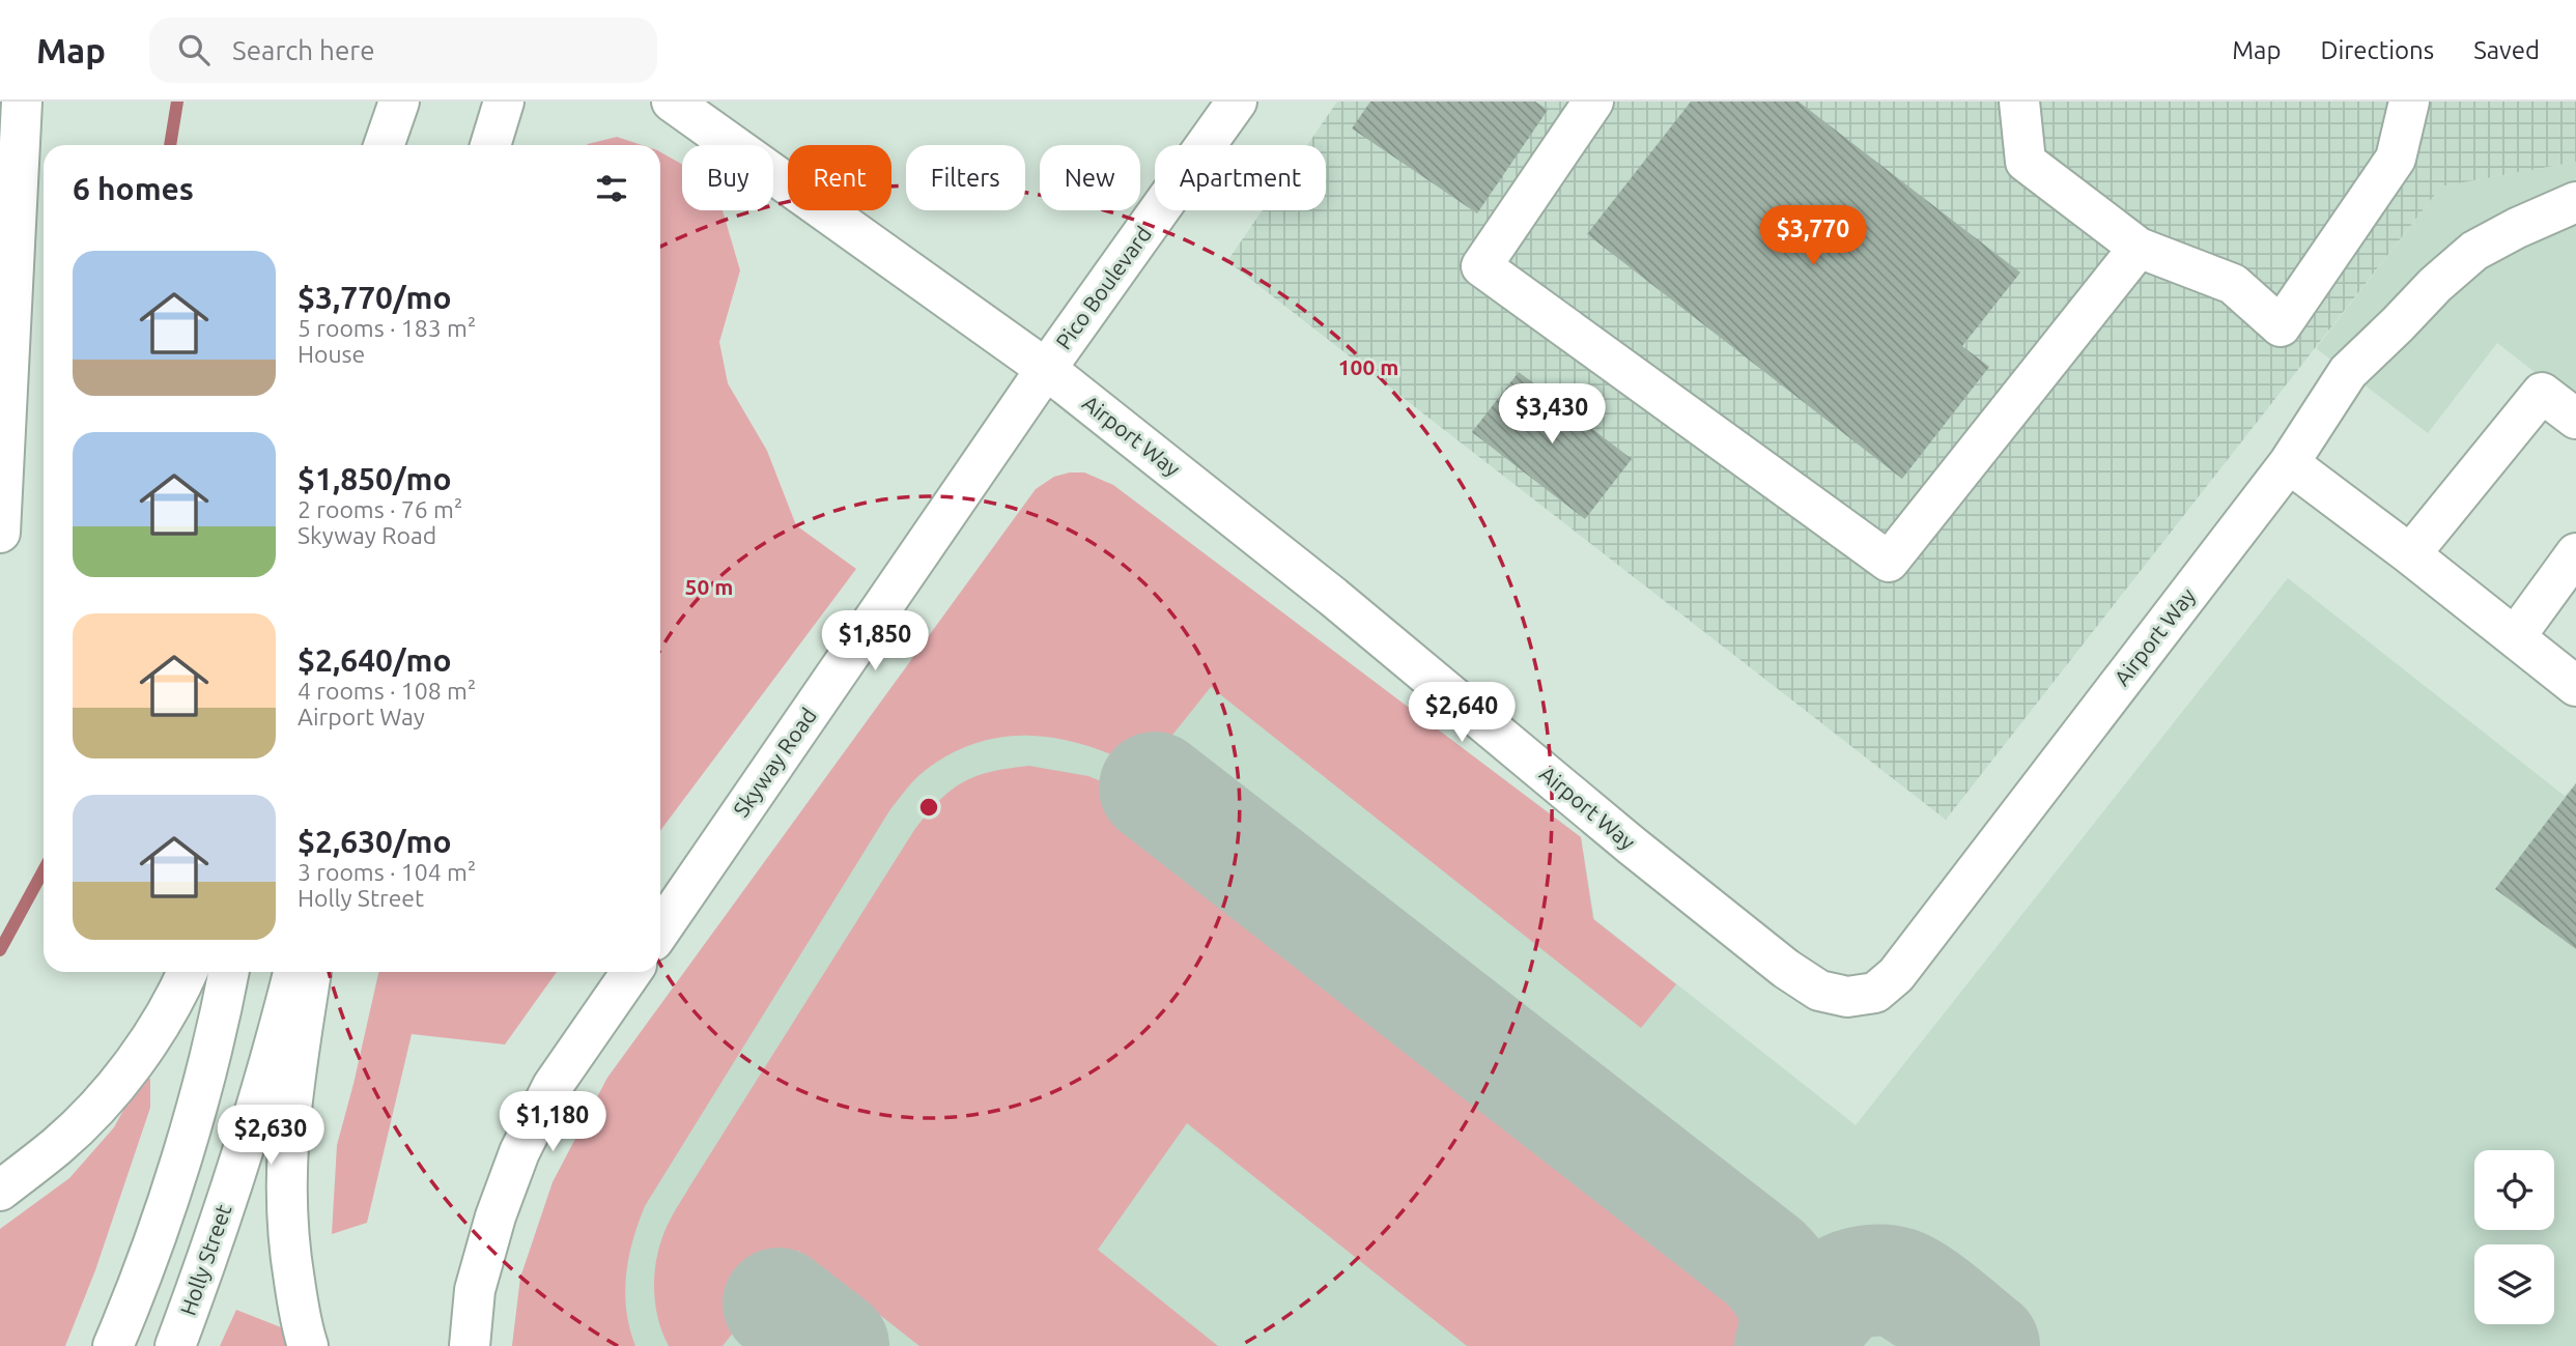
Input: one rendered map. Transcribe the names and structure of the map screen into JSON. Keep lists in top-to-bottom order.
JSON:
{
  "streets": {
    "main road": [
      "Pico Boulevard",
      "Airport Way",
      "Skyway Road",
      "Holly Street"
    ]
  },
  "crossings": [
    ["Pico Boulevard", "Airport Way"],
    ["Pico Boulevard", "Skyway Road"],
    ["Airport Way", "Skyway Road"]
  ],
  "page": {
    "header": "Map",
    "search": "Search here",
    "nav": ["Map", "Directions", "Saved"],
    "chip": [
      "Buy",
      "Rent",
      "Filters",
      "New",
      "Apartment"
    ],
    "heading": "6 homes",
    "price": [
      "$3,770",
      "$3,430",
      "$1,850",
      "$2,640",
      "$1,180",
      "$2,630"
    ],
    "list": [
      {
        "name": "$3,770/mo",
        "note": "5 rooms · 183 m² · House"
      },
      {
        "name": "$1,850/mo",
        "note": "2 rooms · 76 m² · Skyway Road"
      },
      {
        "name": "$2,640/mo",
        "note": "4 rooms · 108 m² · Airport Way"
      },
      {
        "name": "$2,630/mo",
        "note": "3 rooms · 104 m² · Holly Street"
      }
    ]
  },
  "rings": ["100 m", "50 m"]
}
